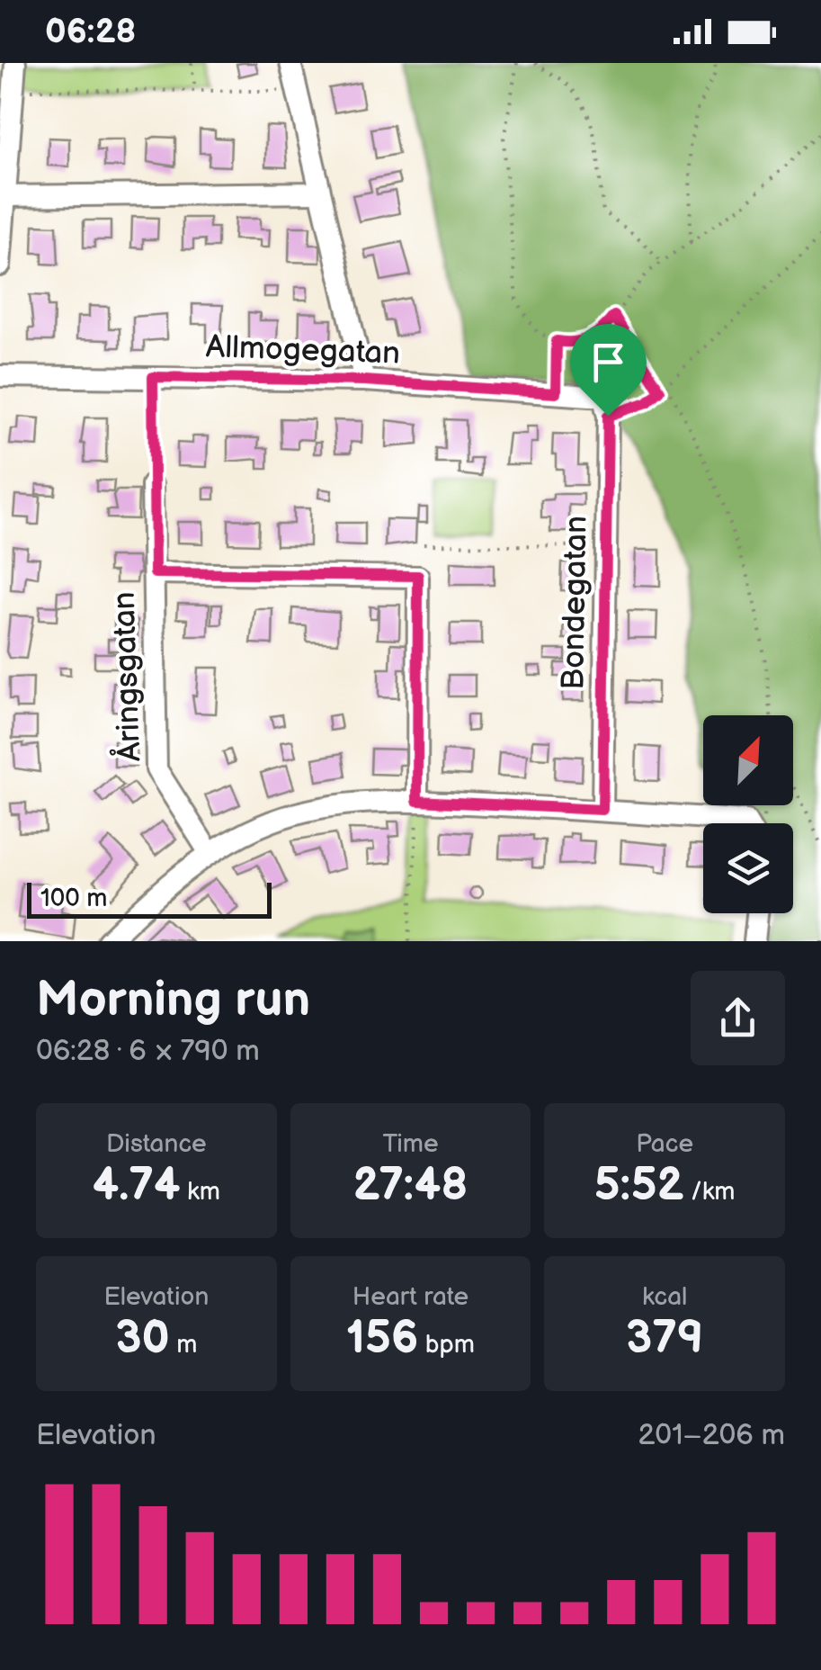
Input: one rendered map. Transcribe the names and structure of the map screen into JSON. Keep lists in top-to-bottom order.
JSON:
{
  "streets": {
    "street": ["Allmogegatan", "Bondegatan", "Åringsgatan"]
  },
  "crossings": [
    ["Allmogegatan", "Bondegatan"]
  ],
  "scale_bar": "100 m",
  "north": "top right",
  "page": {
    "status": "06:28",
    "scale": "100 m",
    "heading": ["Morning run", "06:28 · 6 × 790 m"],
    "stats": [
      ["Distance", "4.74 km"],
      ["Time", "27:48"],
      ["Pace", "5:52 /km"],
      ["Elevation", "30 m"],
      ["Heart rate", "156 bpm"],
      ["kcal", "379"]
    ],
    "chart": ["Elevation", "201–206 m"]
  }
}
